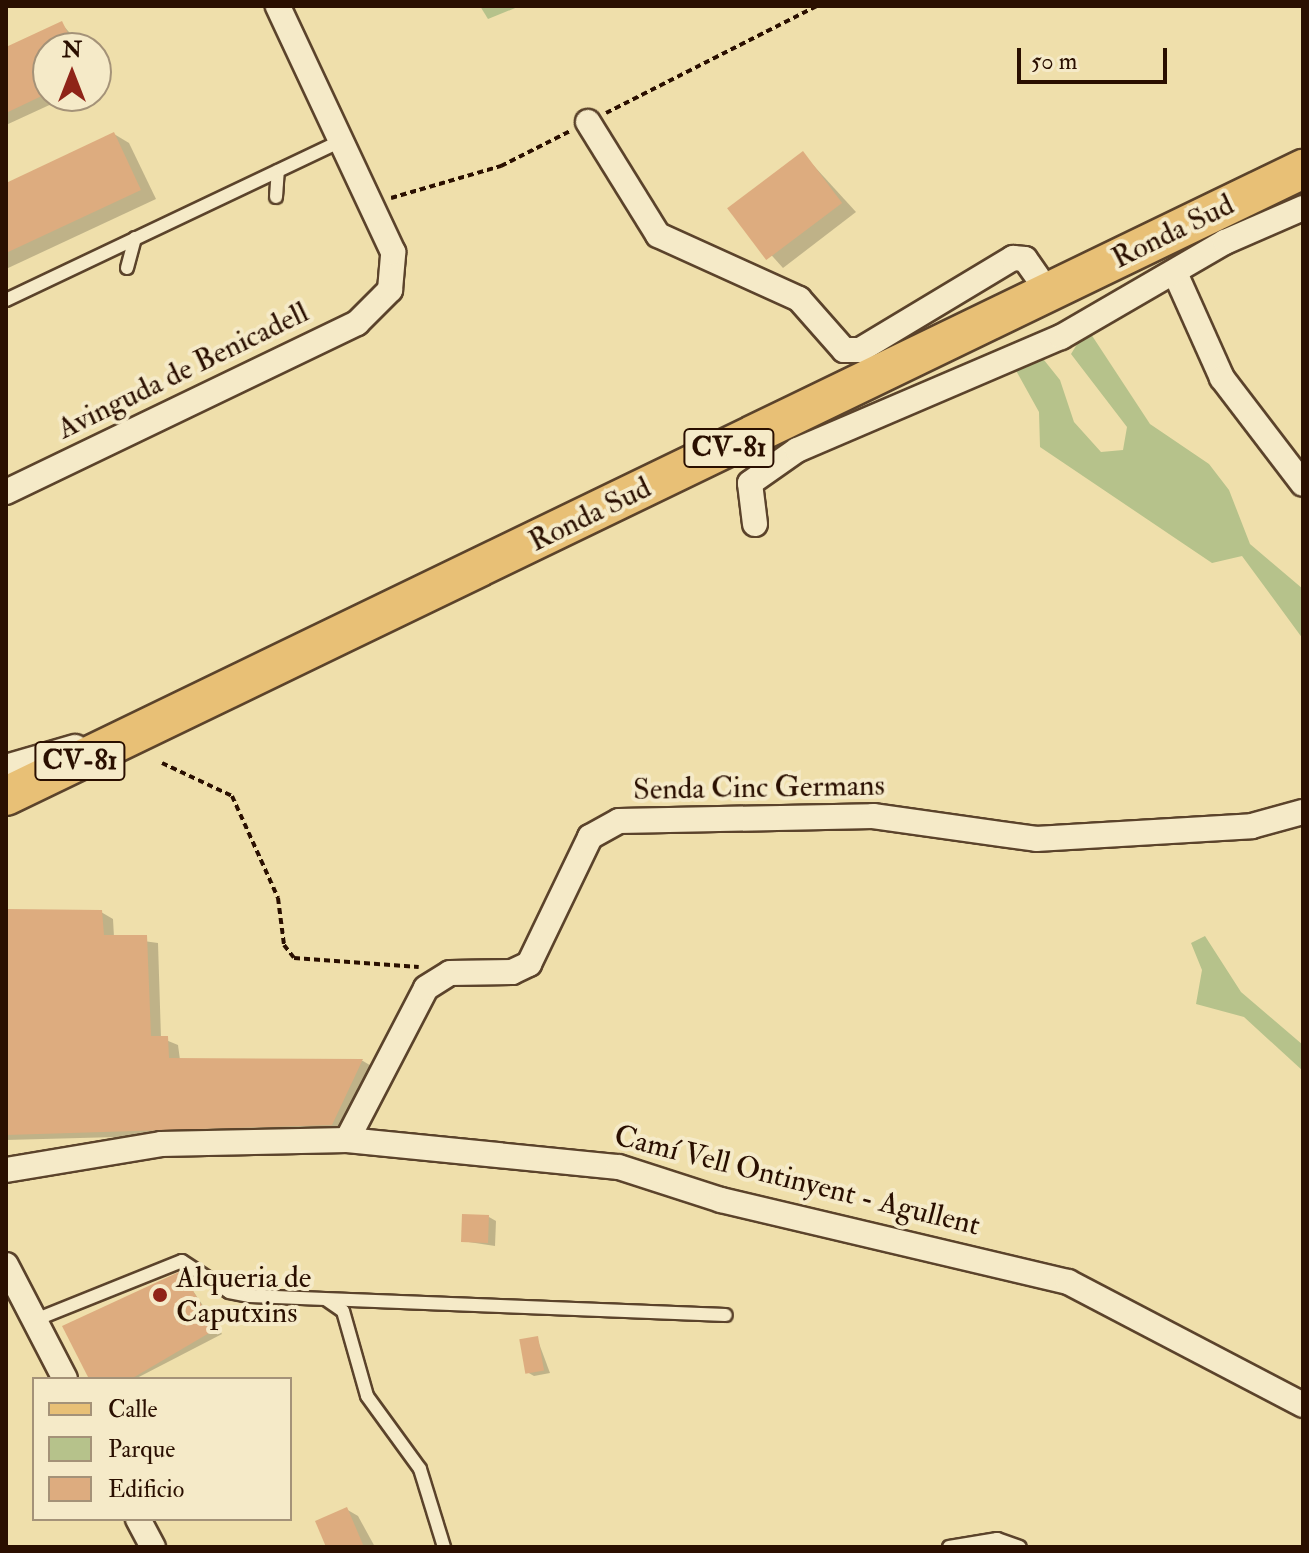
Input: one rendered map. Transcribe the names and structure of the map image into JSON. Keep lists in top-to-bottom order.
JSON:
{
  "streets": {
    "main road": ["Ronda Sud", "CV-81"],
    "street": ["Avinguda de Benicadell", "Senda Cinc Germans", "Camí Vell Ontinyent - Agullent"]
  },
  "places": ["Alqueria de Caputxins"],
  "legend": ["Calle", "Parque", "Edificio"],
  "scale_bar": "50 m",
  "north": "top"
}
